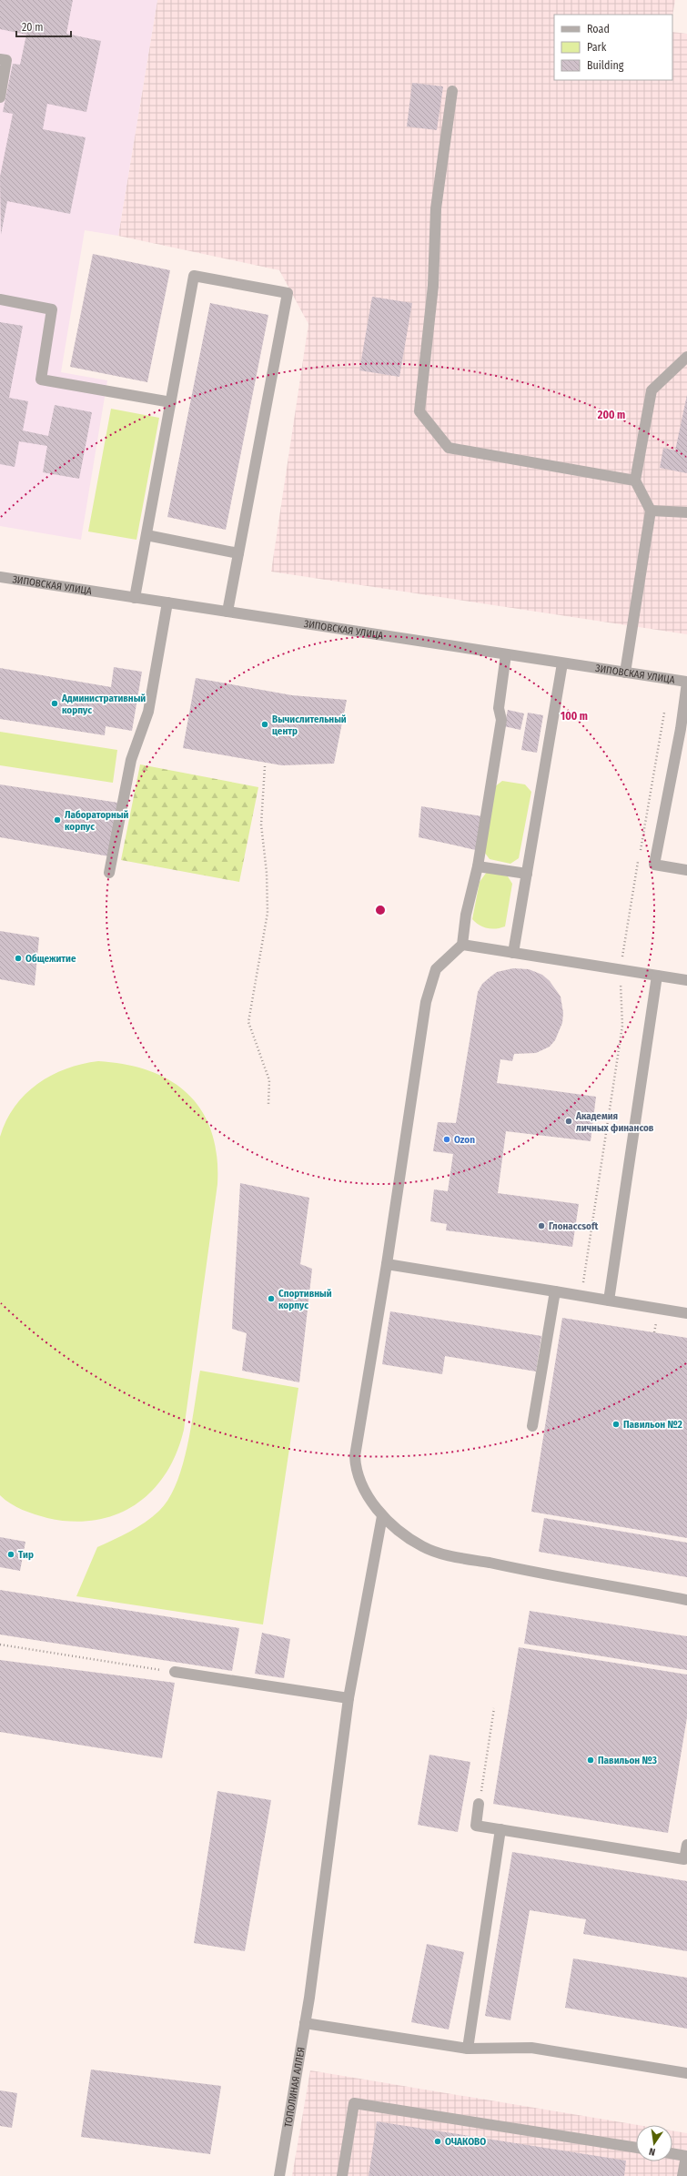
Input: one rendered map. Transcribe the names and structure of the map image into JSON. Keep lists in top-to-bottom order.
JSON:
{
  "streets": {
    "street": ["ЗИПОВСКАЯ УЛИЦА", "ТОПОЛИНАЯ АЛЛЕЯ"]
  },
  "places": [
    "Административный корпус",
    "Вычислительный центр",
    "Лабораторный корпус",
    "Общежитие",
    "Академия личных финансов",
    "Ozon",
    "Глонассsoft",
    "Спортивный корпус",
    "Павильон №2",
    "Тир",
    "Павильон №3",
    "ОЧАКОВО"
  ],
  "legend": ["Road", "Park", "Building"],
  "scale_bar": "20 m",
  "north": "bottom",
  "rings": ["200 m", "100 m"]
}
